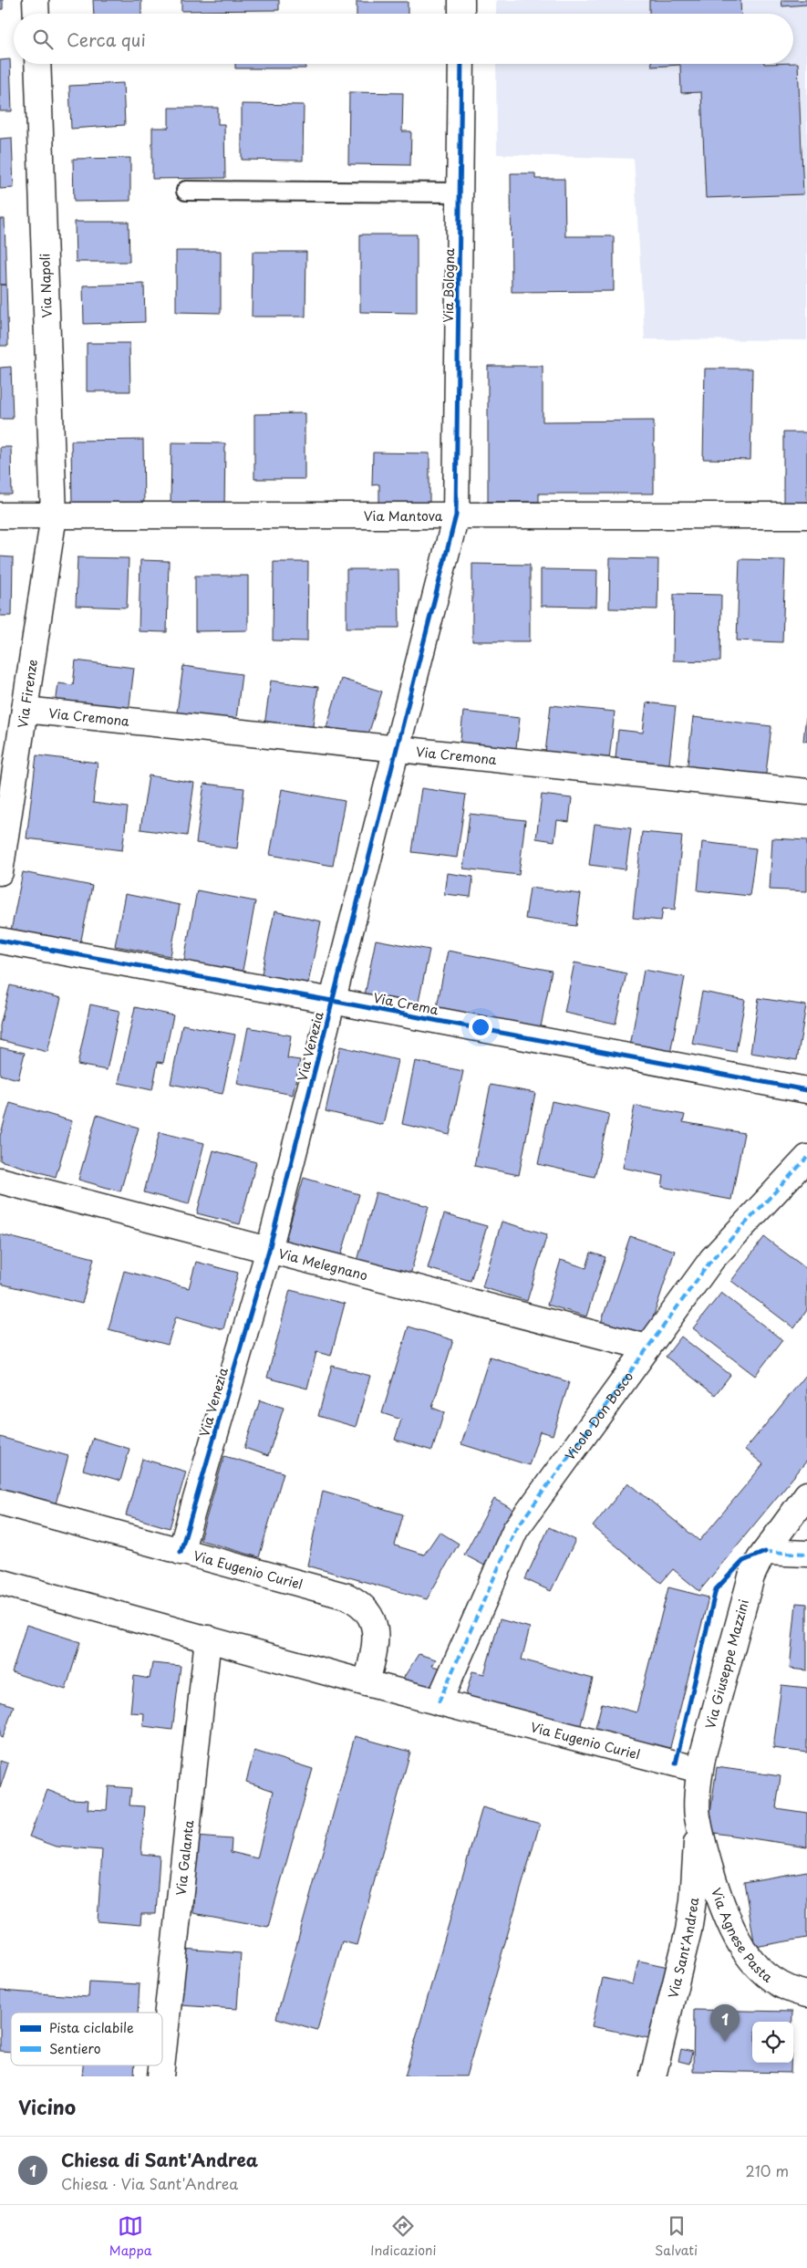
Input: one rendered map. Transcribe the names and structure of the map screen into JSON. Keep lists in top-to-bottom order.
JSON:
{
  "streets": {
    "street": [
      "Via Napoli",
      "Via Bologna",
      "Via Mantova",
      "Via Firenze",
      "Via Cremona",
      "Via Crema",
      "Via Venezia",
      "Via Melegnano",
      "Vicolo Don Bosco",
      "Via Eugenio Curiel",
      "Via Giuseppe Mazzini",
      "Via Galanta",
      "Via Agnese Pasta",
      "Via Sant'Andrea"
    ]
  },
  "crossings": [
    ["Via Napoli", "Via Mantova"],
    ["Via Napoli", "Via Firenze"],
    ["Via Bologna", "Via Mantova"],
    ["Via Bologna", "Via Venezia"],
    ["Via Mantova", "Via Firenze"],
    ["Via Mantova", "Via Venezia"],
    ["Via Firenze", "Via Cremona"],
    ["Via Cremona", "Via Venezia"],
    ["Via Crema", "Via Venezia"],
    ["Via Venezia", "Via Melegnano"],
    ["Via Venezia", "Via Eugenio Curiel"],
    ["Via Melegnano", "Vicolo Don Bosco"],
    ["Vicolo Don Bosco", "Via Eugenio Curiel"],
    ["Via Eugenio Curiel", "Via Giuseppe Mazzini"],
    ["Via Eugenio Curiel", "Via Galanta"],
    ["Via Giuseppe Mazzini", "Via Agnese Pasta"],
    ["Via Giuseppe Mazzini", "Via Sant'Andrea"]
  ],
  "legend": ["Pista ciclabile", "Sentiero"],
  "page": {
    "search": "Cerca qui",
    "pins": "1",
    "heading": "Vicino",
    "list": [
      {
        "mark": "1",
        "name": "Chiesa di Sant'Andrea",
        "note": "Chiesa · Via Sant'Andrea",
        "value": "210 m"
      }
    ],
    "nav": ["Mappa", "Indicazioni", "Salvati"]
  }
}
